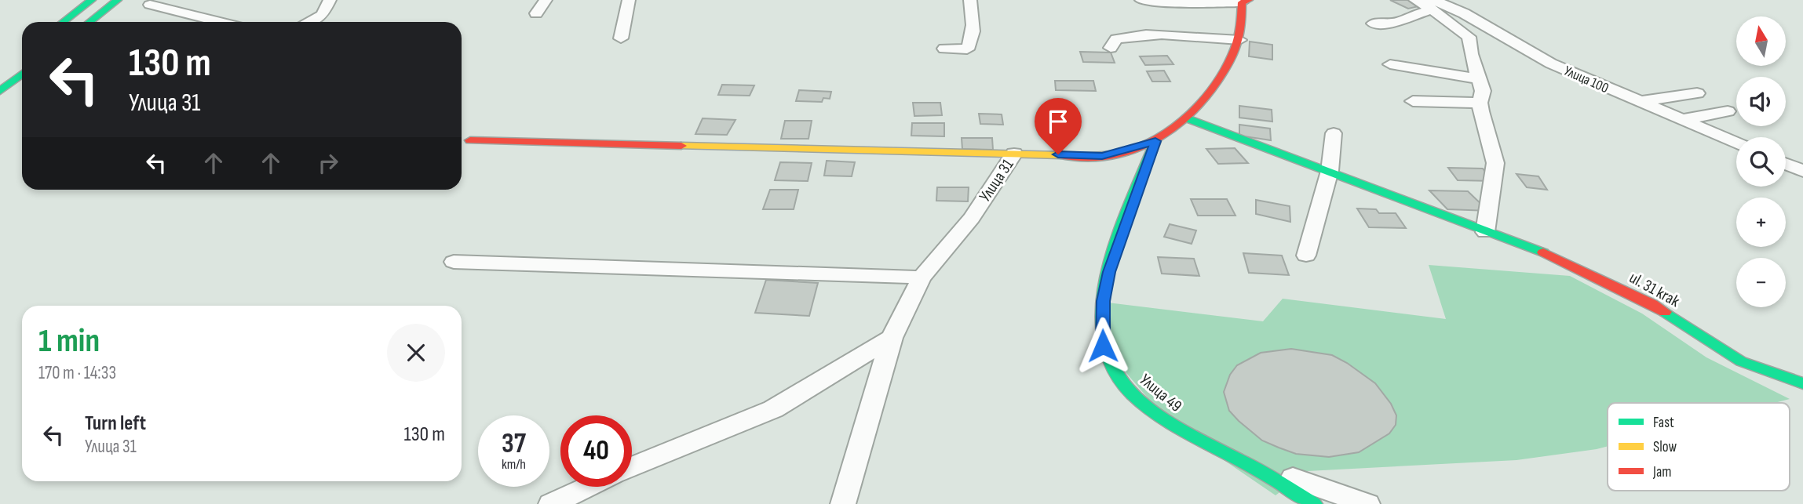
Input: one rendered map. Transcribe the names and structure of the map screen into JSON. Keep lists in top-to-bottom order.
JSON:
{
  "streets": {
    "main road": ["Улица 31", "ul. 31 krak", "Улица 49"],
    "street": ["Улица 100"]
  },
  "crossings": [
    ["Улица 31", "ul. 31 krak"],
    ["Улица 31", "Улица 49"]
  ],
  "legend": ["Fast", "Slow", "Jam"],
  "north": "top",
  "page": {
    "map_buttons": ["+", "−"],
    "turn": ["130 m", "Улица 31"],
    "heading": ["1 min", "170 m · 14:33"],
    "list": [
      {
        "name": "Turn left",
        "note": "Улица 31",
        "value": "130 m"
      }
    ],
    "speed": "37 km/h",
    "limit": "40"
  }
}
